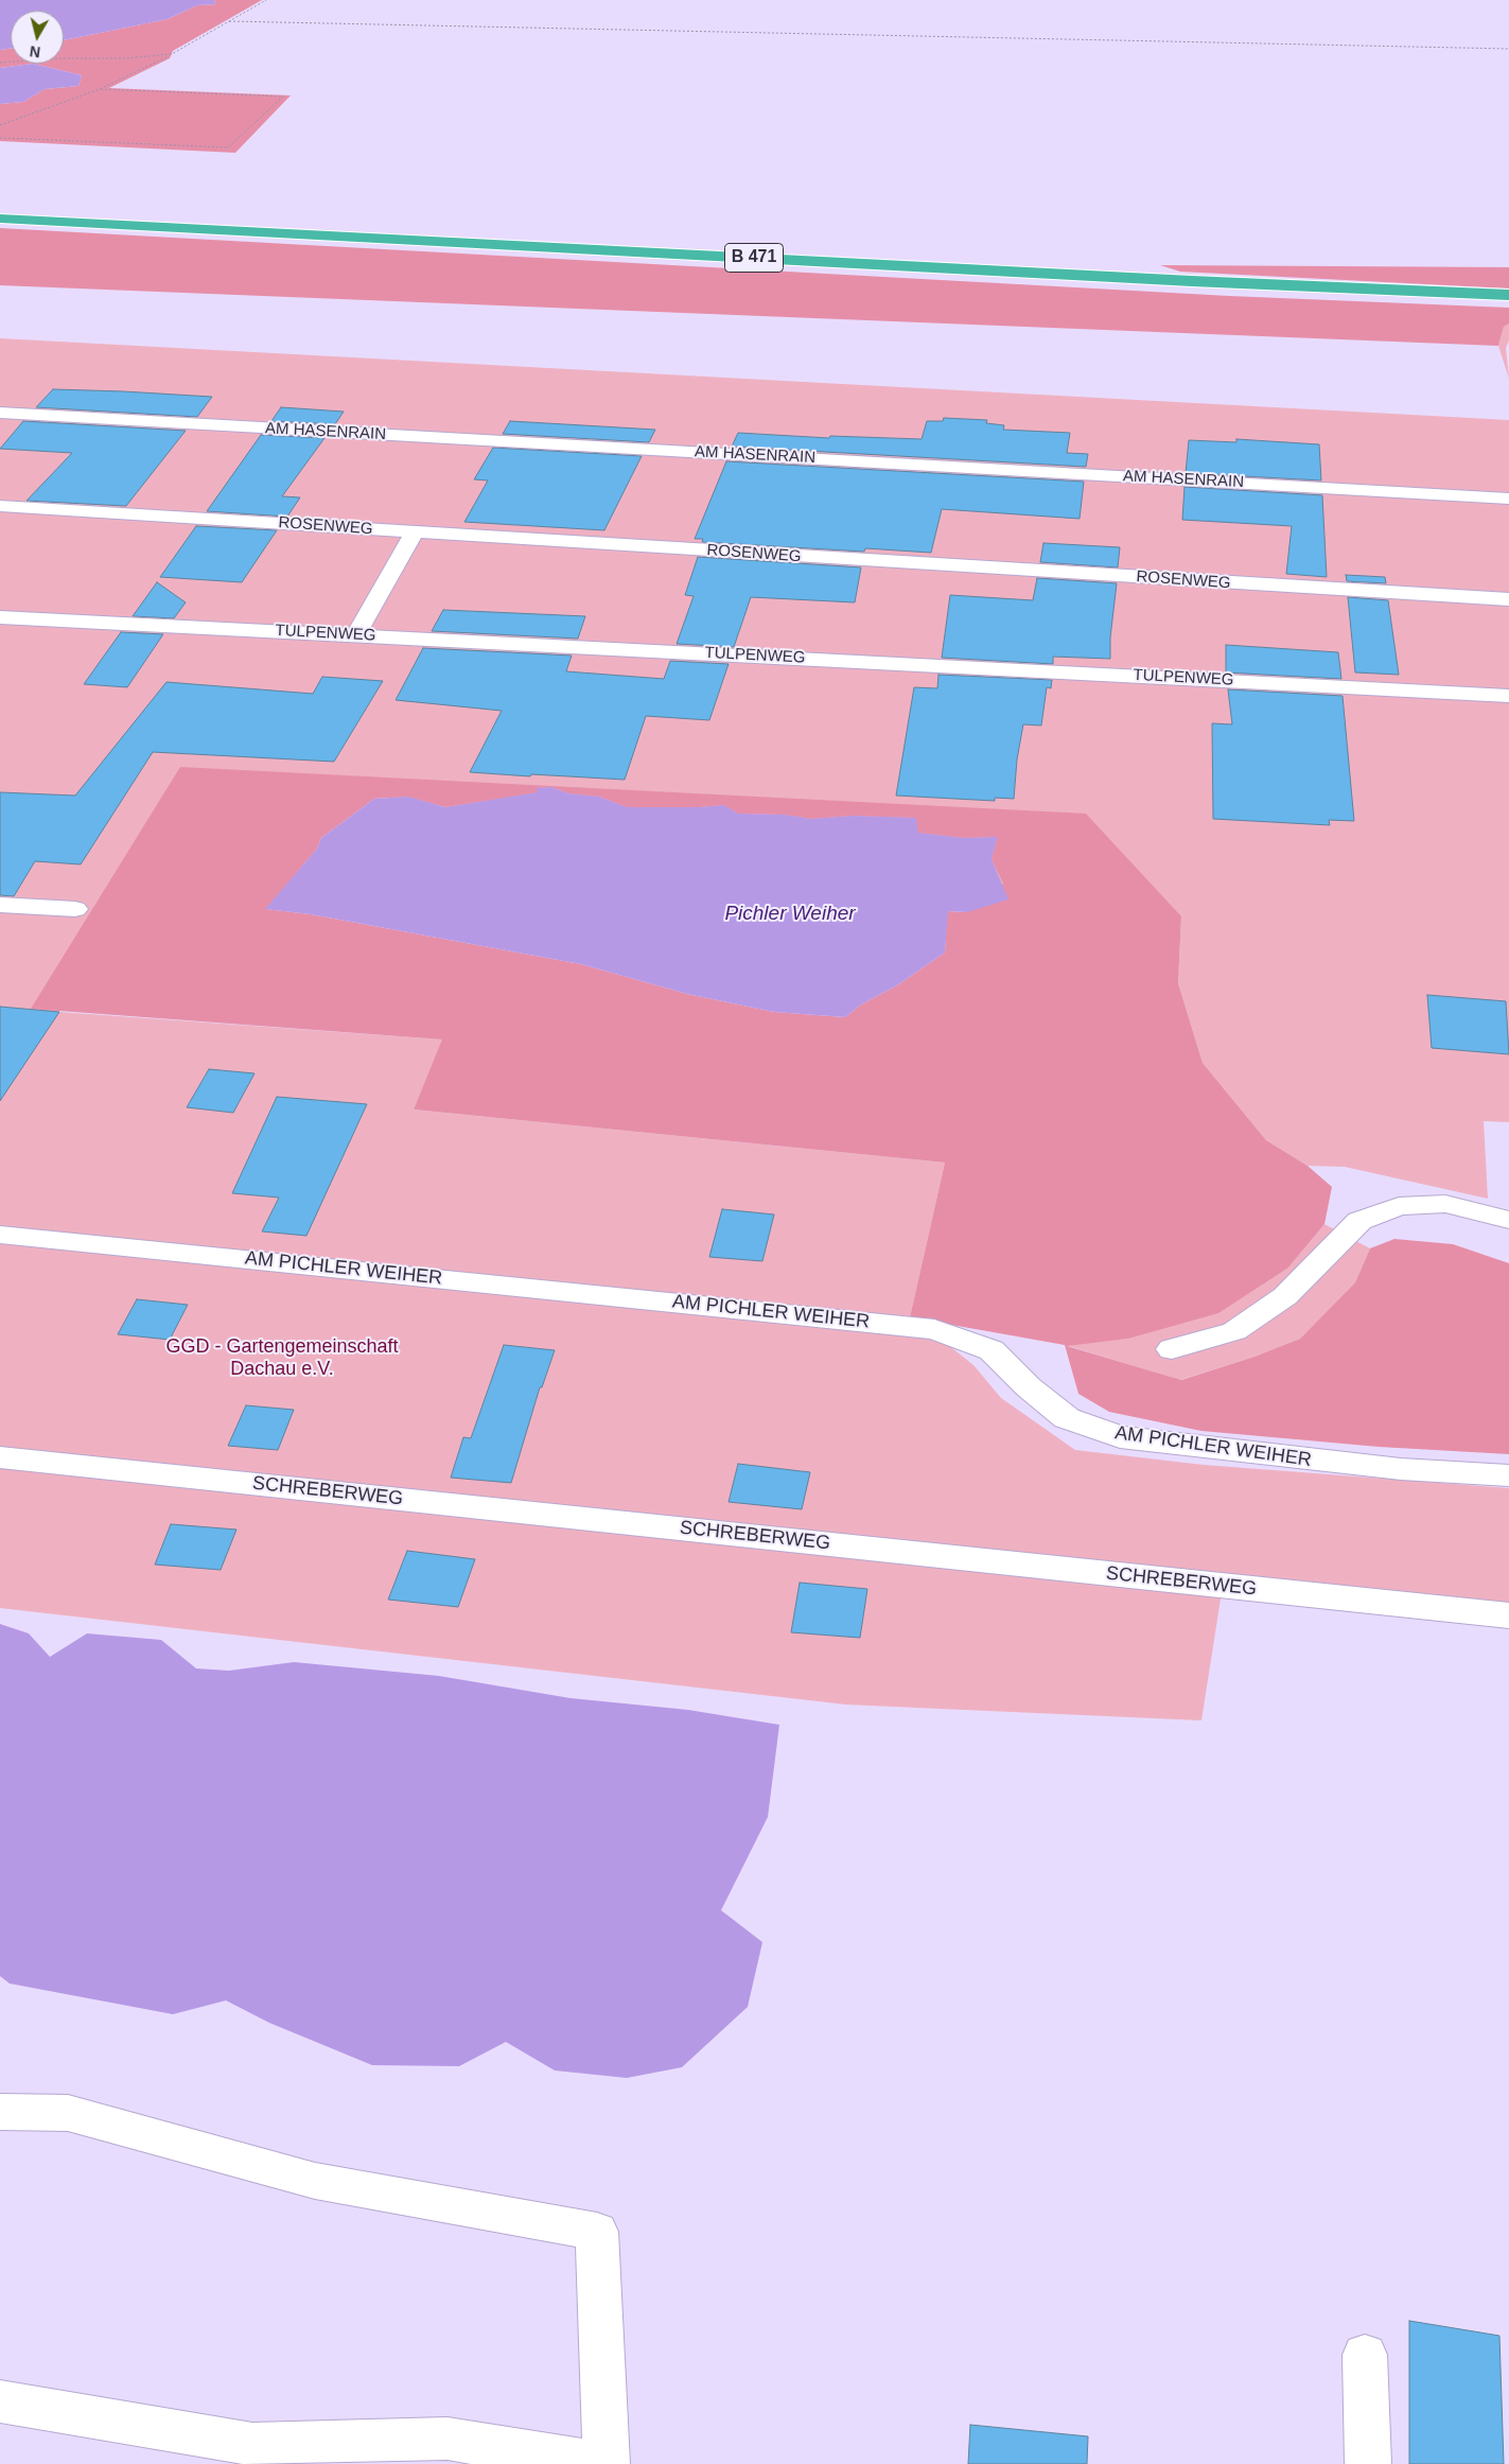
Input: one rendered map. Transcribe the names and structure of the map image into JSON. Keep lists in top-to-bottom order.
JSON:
{
  "streets": {
    "highway": ["B 471"],
    "street": [
      "AM HASENRAIN",
      "ROSENWEG",
      "TULPENWEG",
      "AM PICHLER WEIHER",
      "SCHREBERWEG"
    ]
  },
  "water": ["Pichler Weiher"],
  "parks": ["GGD - Gartengemeinschaft Dachau e.V."],
  "north": "bottom"
}
